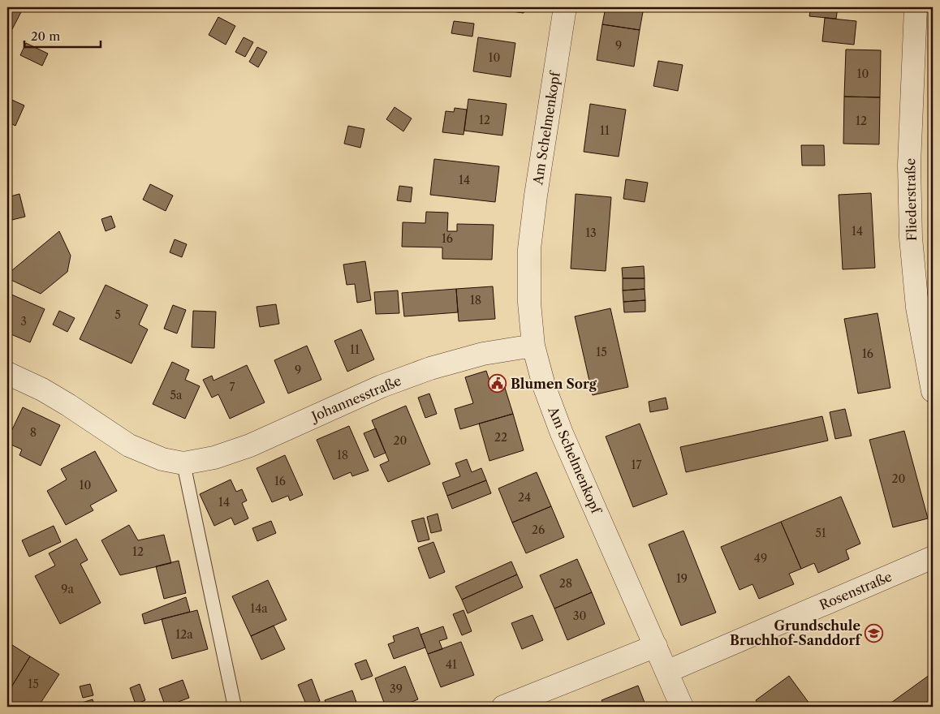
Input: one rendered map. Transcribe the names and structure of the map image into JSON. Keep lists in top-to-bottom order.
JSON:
{
  "streets": {
    "street": [
      "Am Schelmenkopf",
      "Fliederstraße",
      "Johannesstraße",
      "Rosenstraße"
    ]
  },
  "crossings": [
    ["Am Schelmenkopf", "Johannesstraße"],
    ["Am Schelmenkopf", "Rosenstraße"]
  ],
  "places": {
    "public building": ["Blumen Sorg"],
    "school or university": ["Grundschule Bruchhof-Sanddorf"]
  },
  "house_numbers": [
    "9",
    "10",
    "10",
    "12",
    "12",
    "11",
    "14",
    "14",
    "13",
    "16",
    "18",
    "5",
    "3",
    "11",
    "15",
    "16",
    "9",
    "7",
    "5a",
    "8",
    "22",
    "20",
    "18",
    "17",
    "20",
    "16",
    "10",
    "24",
    "14",
    "26",
    "51",
    "12",
    "49",
    "19",
    "28",
    "9a",
    "14a",
    "30",
    "12a",
    "41",
    "15",
    "39"
  ],
  "scale_bar": "20 m"
}
